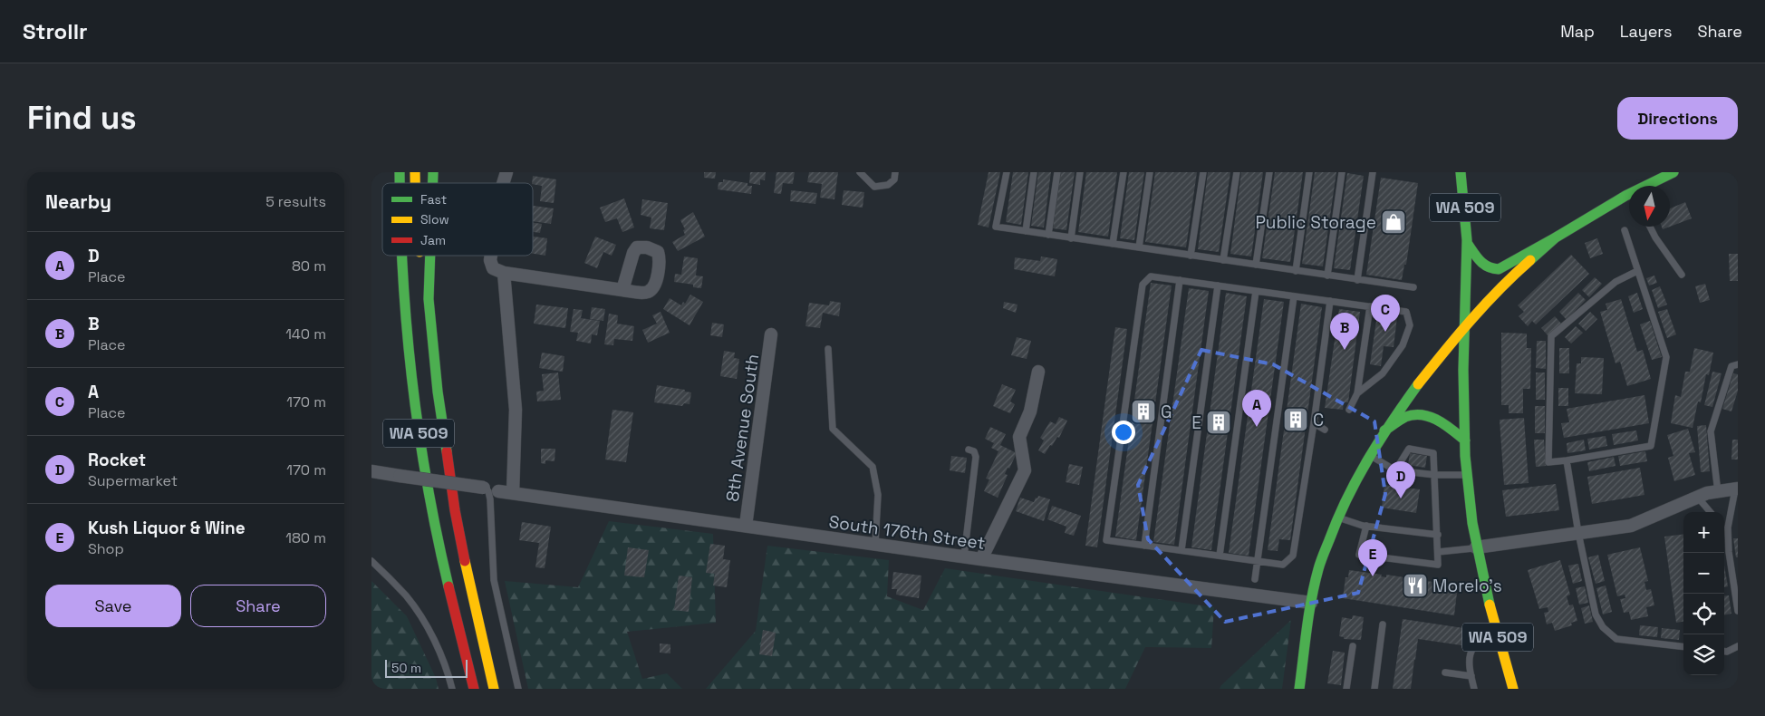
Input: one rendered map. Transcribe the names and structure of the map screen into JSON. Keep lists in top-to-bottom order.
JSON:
{
  "streets": {
    "main road": ["WA 509"],
    "street": ["8th Avenue South", "South 176th Street"]
  },
  "crossings": [
    ["8th Avenue South", "South 176th Street"]
  ],
  "places": {
    "shop": ["Public Storage"],
    "building": ["G", "C", "E"],
    "restaurant": ["Morelo's"]
  },
  "legend": ["Fast", "Slow", "Jam"],
  "scale_bar": "50 m",
  "north": "bottom",
  "page": {
    "header": "Strollr",
    "nav": ["Map", "Layers", "Share"],
    "buttons": [
      "Directions",
      ["Save", "Share"]
    ],
    "title": "Find us",
    "heading": ["Nearby", "5 results"],
    "list": [
      {
        "mark": "A",
        "name": "D",
        "note": "Place",
        "value": "80 m"
      },
      {
        "mark": "B",
        "name": "B",
        "note": "Place",
        "value": "140 m"
      },
      {
        "mark": "C",
        "name": "A",
        "note": "Place",
        "value": "170 m"
      },
      {
        "mark": "D",
        "name": "Rocket",
        "note": "Supermarket",
        "value": "170 m"
      },
      {
        "mark": "E",
        "name": "Kush Liquor & Wine",
        "note": "Shop",
        "value": "180 m"
      }
    ],
    "pins": [
      "C",
      "B",
      "A",
      "D",
      "E"
    ],
    "map_buttons": ["+", "−"],
    "scale": "50 m"
  }
}
